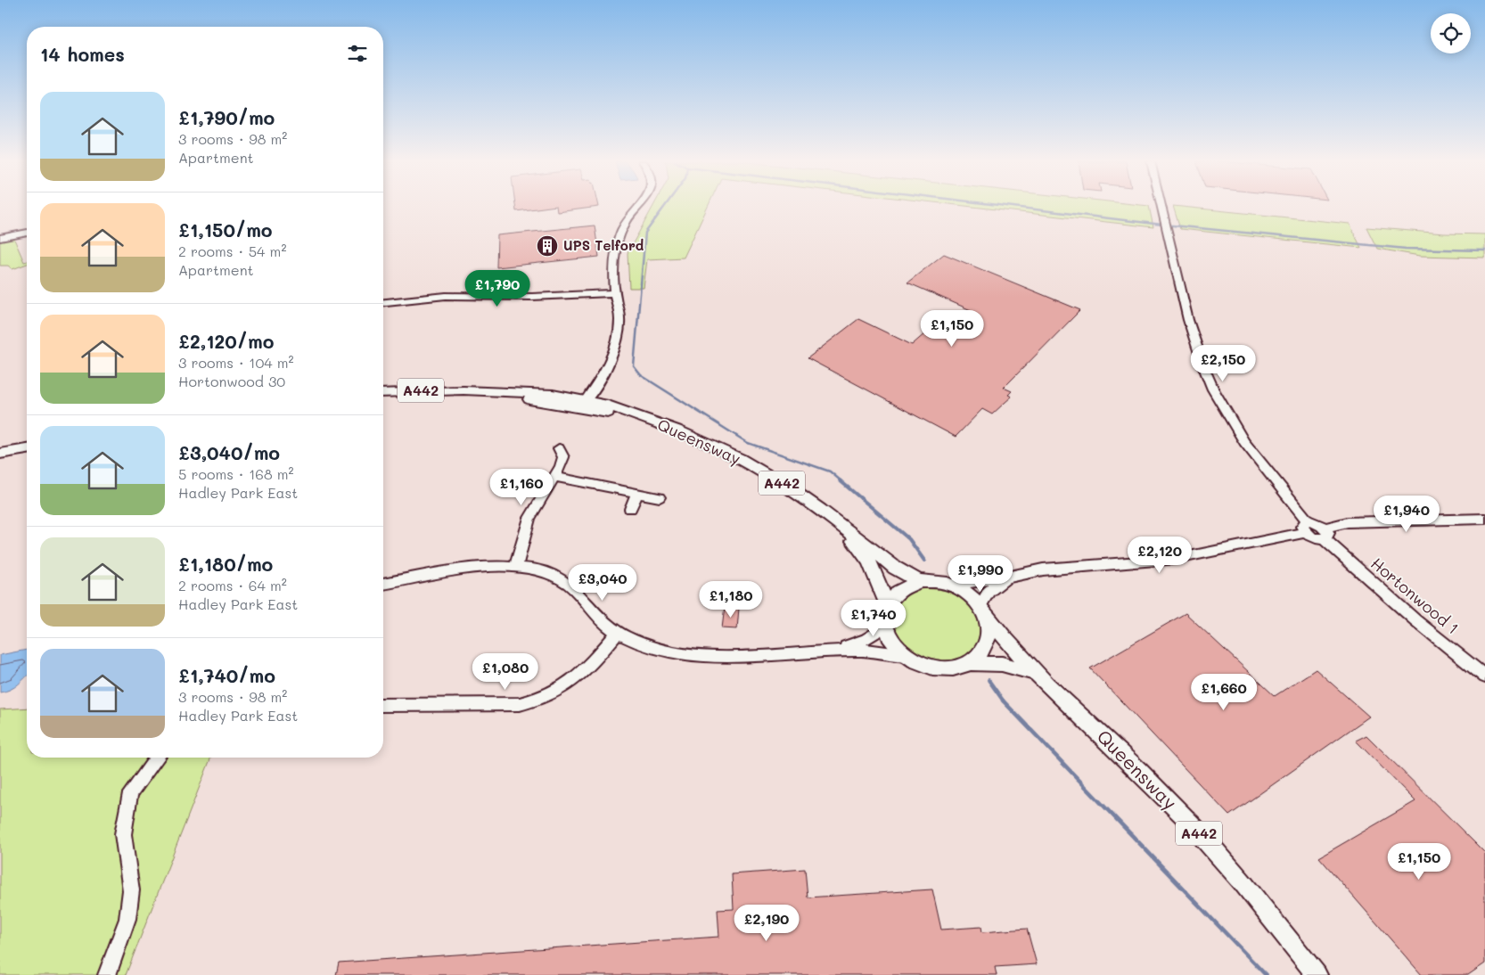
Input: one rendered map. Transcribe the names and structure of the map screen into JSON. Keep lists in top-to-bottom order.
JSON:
{
  "streets": {
    "main road": ["A442", "Queensway"],
    "street": ["Hortonwood 1"]
  },
  "crossings": [
    ["A442", "Queensway"]
  ],
  "places": {
    "building": ["UPS Telford"]
  },
  "page": {
    "heading": "14 homes",
    "list": [
      {
        "name": "£1,790/mo",
        "note": "3 rooms · 98 m² · Apartment"
      },
      {
        "name": "£1,150/mo",
        "note": "2 rooms · 54 m² · Apartment"
      },
      {
        "name": "£2,120/mo",
        "note": "3 rooms · 104 m² · Hortonwood 30"
      },
      {
        "name": "£3,040/mo",
        "note": "5 rooms · 168 m² · Hadley Park East"
      },
      {
        "name": "£1,180/mo",
        "note": "2 rooms · 64 m² · Hadley Park East"
      },
      {
        "name": "£1,740/mo",
        "note": "3 rooms · 98 m² · Hadley Park East"
      }
    ],
    "price": [
      "£1,790",
      "£1,150",
      "£2,150",
      "£1,160",
      "£1,940",
      "£2,120",
      "£1,990",
      "£3,040",
      "£1,180",
      "£1,740",
      "£1,080",
      "£1,660",
      "£1,150",
      "£2,190"
    ]
  }
}
